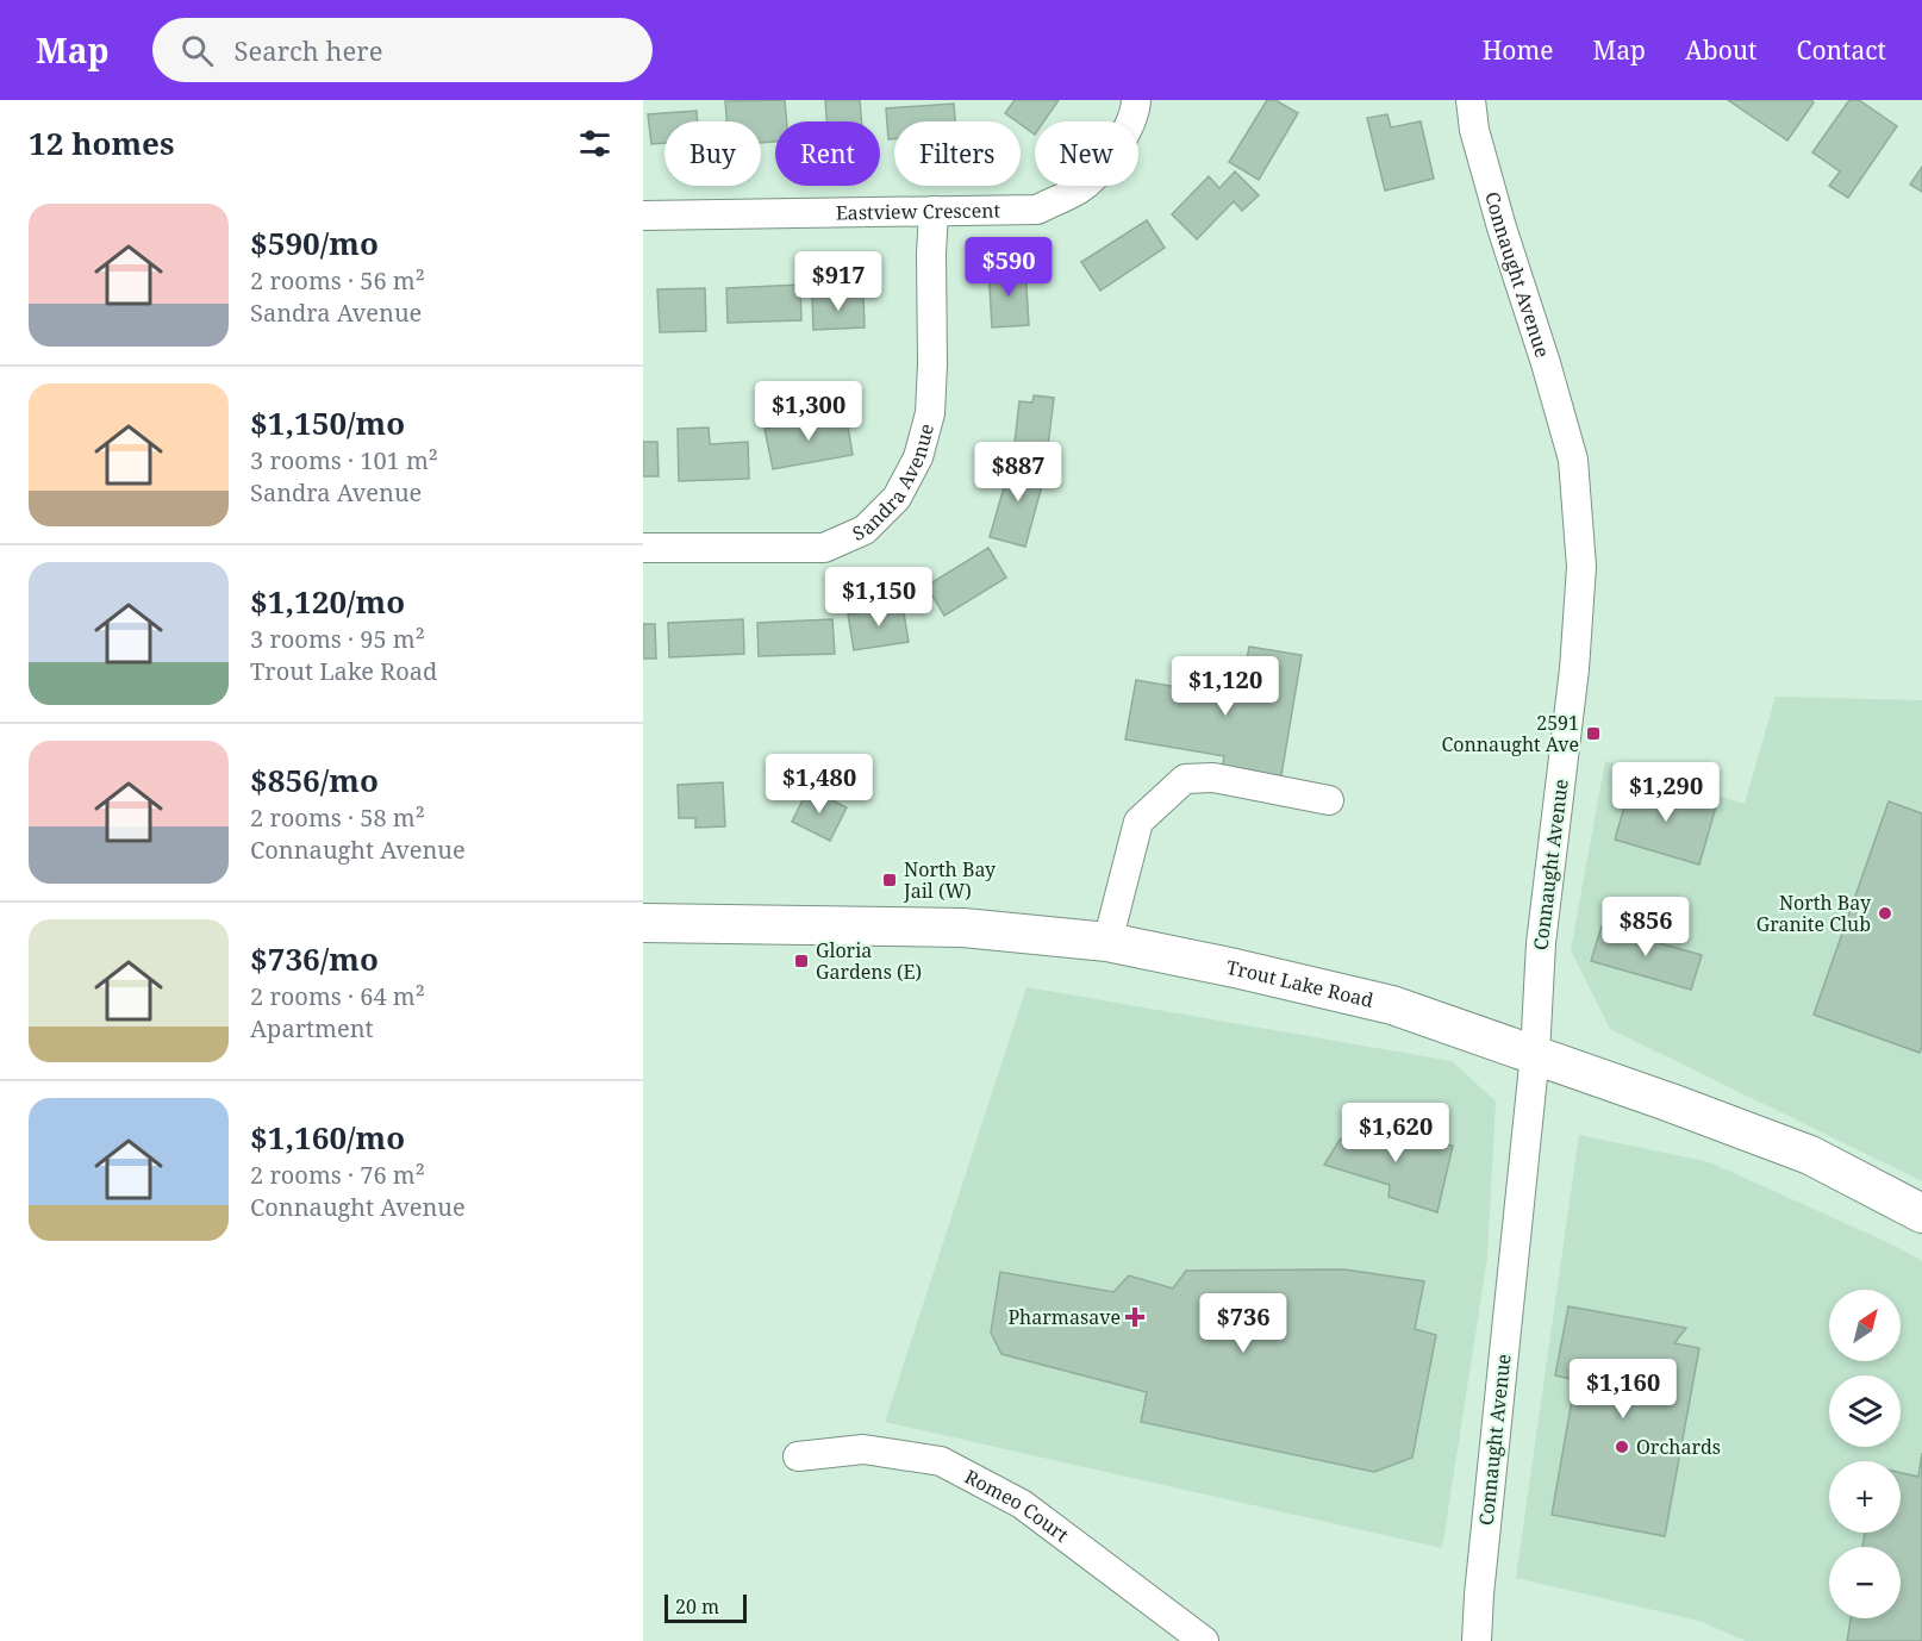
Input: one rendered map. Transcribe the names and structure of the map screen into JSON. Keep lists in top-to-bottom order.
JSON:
{
  "streets": {
    "main road": ["Trout Lake Road"],
    "street": [
      "Eastview Crescent",
      "Connaught Avenue",
      "Sandra Avenue",
      "Romeo Court"
    ]
  },
  "crossings": [
    ["Eastview Crescent", "Sandra Avenue"],
    ["Connaught Avenue", "Trout Lake Road"]
  ],
  "places": {
    "transit": ["2591 Connaught Ave", "North Bay Jail (W)", "Gloria Gardens (E)"],
    "other": ["North Bay Granite Club", "Orchards"],
    "health": ["Pharmasave"]
  },
  "scale_bar": "20 m",
  "north": "top right",
  "page": {
    "header": "Map",
    "search": "Search here",
    "nav": [
      "Home",
      "Map",
      "About",
      "Contact"
    ],
    "heading": "12 homes",
    "chip": [
      "Buy",
      "Rent",
      "Filters",
      "New"
    ],
    "list": [
      {
        "name": "$590/mo",
        "note": "2 rooms · 56 m² · Sandra Avenue"
      },
      {
        "name": "$1,150/mo",
        "note": "3 rooms · 101 m² · Sandra Avenue"
      },
      {
        "name": "$1,120/mo",
        "note": "3 rooms · 95 m² · Trout Lake Road"
      },
      {
        "name": "$856/mo",
        "note": "2 rooms · 58 m² · Connaught Avenue"
      },
      {
        "name": "$736/mo",
        "note": "2 rooms · 64 m² · Apartment"
      },
      {
        "name": "$1,160/mo",
        "note": "2 rooms · 76 m² · Connaught Avenue"
      }
    ],
    "price": [
      "$590",
      "$917",
      "$1,300",
      "$887",
      "$1,150",
      "$1,120",
      "$1,480",
      "$1,290",
      "$856",
      "$1,620",
      "$736",
      "$1,160"
    ],
    "map_buttons": ["+", "−"],
    "scale": "20 m"
  }
}
